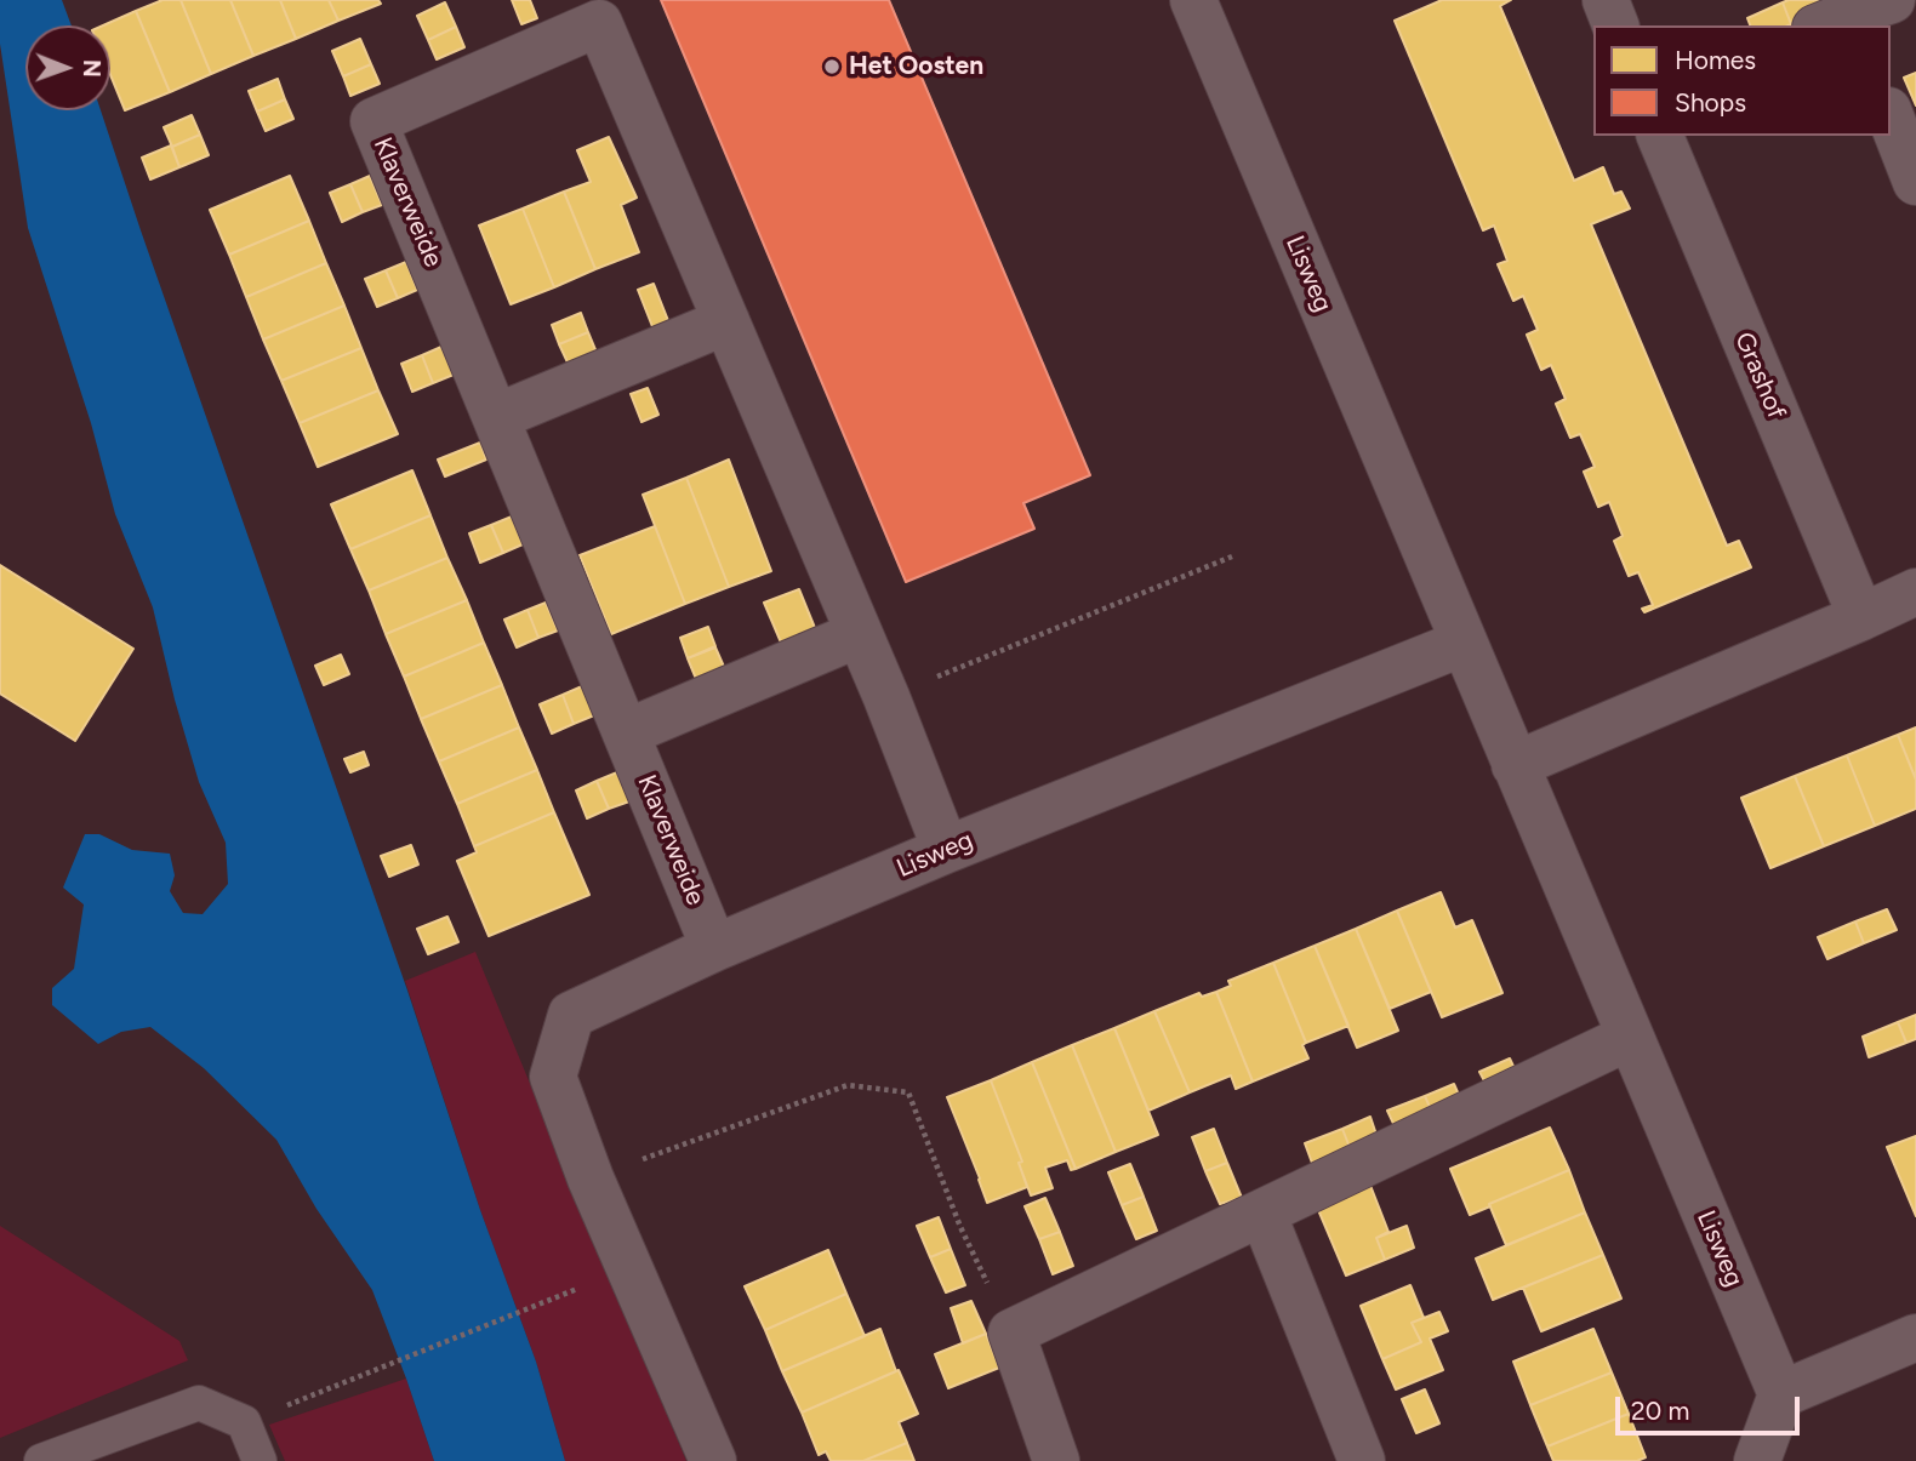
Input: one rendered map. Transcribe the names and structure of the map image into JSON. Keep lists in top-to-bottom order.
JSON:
{
  "streets": {
    "street": ["Klaverweide", "Lisweg", "Grashof"]
  },
  "crossings": [
    ["Klaverweide", "Lisweg"]
  ],
  "places": ["Het Oosten"],
  "legend": ["Homes", "Shops"],
  "scale_bar": "20 m",
  "north": "right"
}
